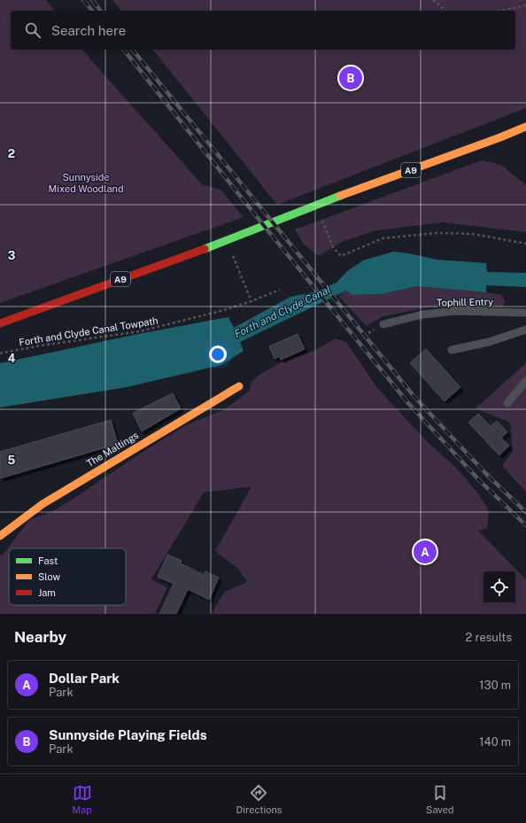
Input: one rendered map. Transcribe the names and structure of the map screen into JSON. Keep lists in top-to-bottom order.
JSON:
{
  "streets": {
    "main road": ["A9", "The Maltings"],
    "lane": ["Tophill Entry"],
    "path": ["Forth and Clyde Canal Towpath"]
  },
  "water": ["Forth and Clyde Canal"],
  "parks": ["Sunnyside Mixed Woodland"],
  "legend": ["Fast", "Slow", "Jam"],
  "page": {
    "search": "Search here",
    "pins": ["B", "A"],
    "heading": ["Nearby", "2 results"],
    "list": [
      {
        "mark": "A",
        "name": "Dollar Park",
        "note": "Park",
        "value": "130 m"
      },
      {
        "mark": "B",
        "name": "Sunnyside Playing Fields",
        "note": "Park",
        "value": "140 m"
      }
    ],
    "nav": ["Map", "Directions", "Saved"]
  },
  "grid": {
    "rows": [
      "2",
      "3",
      "4",
      "5"
    ]
  }
}
